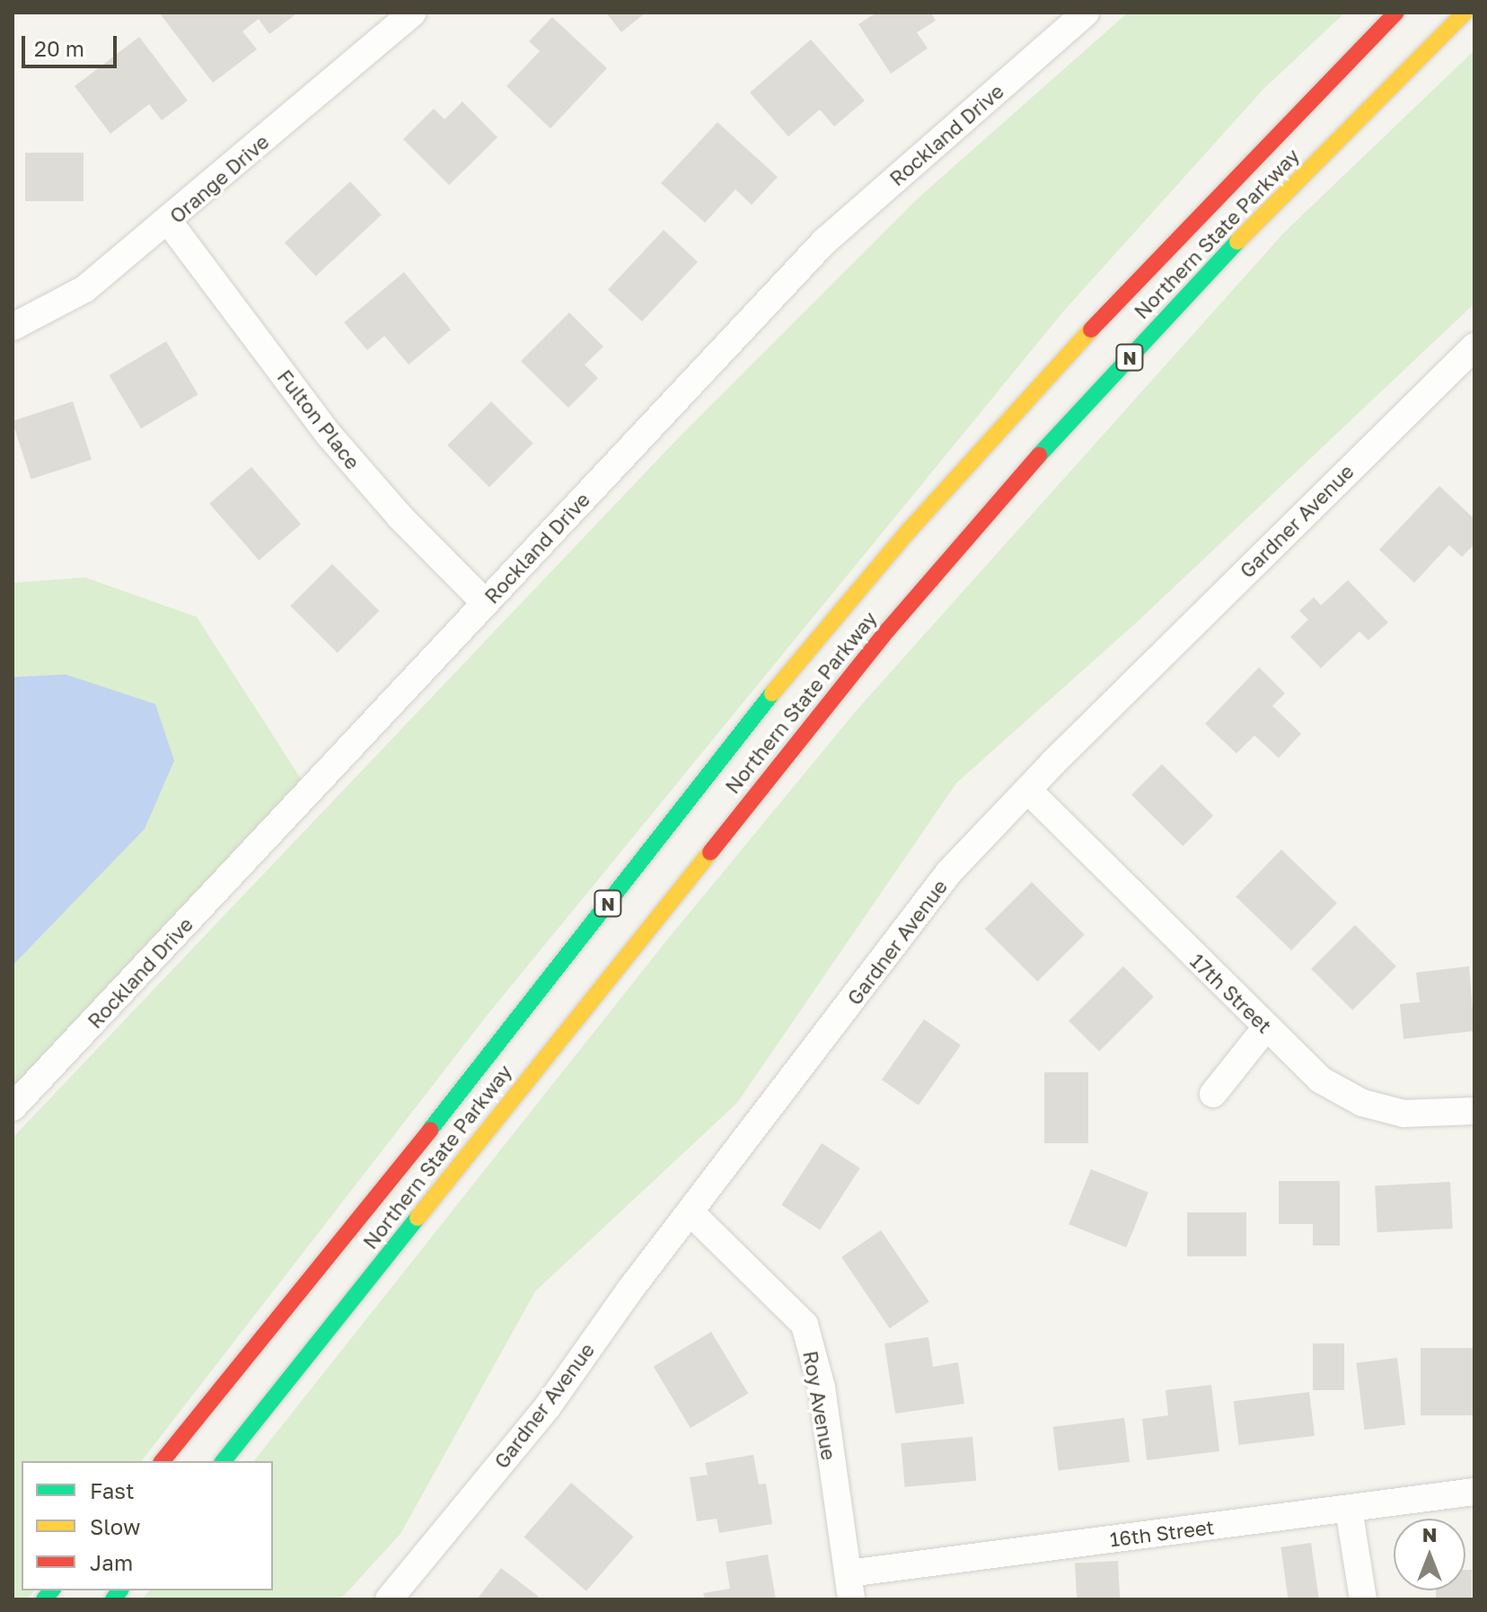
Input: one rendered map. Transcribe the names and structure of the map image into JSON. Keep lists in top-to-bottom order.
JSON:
{
  "streets": {
    "highway": ["Northern State Parkway", "N"],
    "street": [
      "Rockland Drive",
      "Orange Drive",
      "Fulton Place",
      "Gardner Avenue",
      "17th Street",
      "Roy Avenue",
      "16th Street"
    ]
  },
  "crossings": [
    ["Rockland Drive", "Fulton Place"],
    ["Orange Drive", "Fulton Place"],
    ["Gardner Avenue", "17th Street"],
    ["Gardner Avenue", "Roy Avenue"],
    ["Roy Avenue", "16th Street"]
  ],
  "legend": ["Fast", "Slow", "Jam"],
  "scale_bar": "20 m",
  "north": "top"
}
